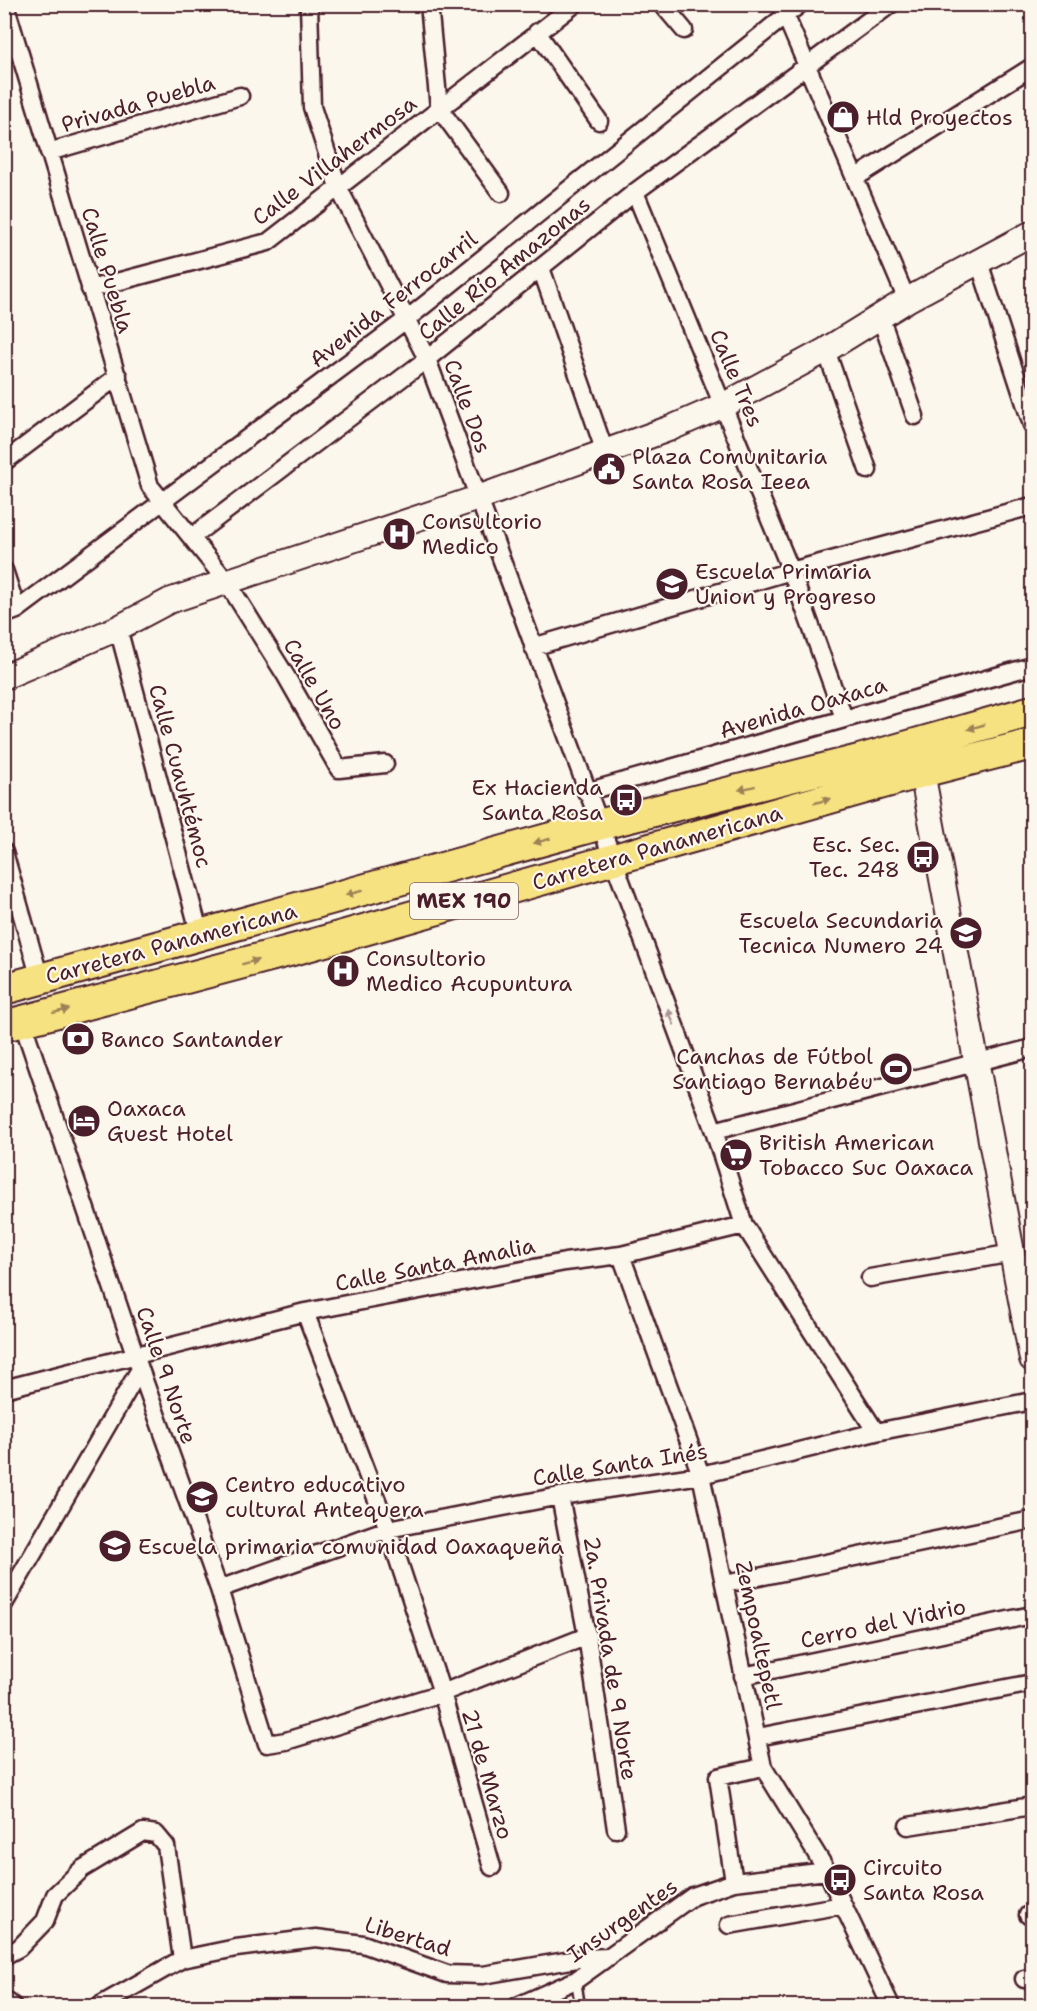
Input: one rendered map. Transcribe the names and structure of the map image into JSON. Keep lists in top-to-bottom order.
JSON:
{
  "streets": {
    "highway": ["Carretera Panamericana", "MEX 190"],
    "street": [
      "Privada Puebla",
      "Calle Villahermosa",
      "Calle Río Amazonas",
      "Calle Puebla",
      "Avenida Ferrocarril",
      "Calle Tres",
      "Calle Dos",
      "Calle Uno",
      "Avenida Oaxaca",
      "Calle Cuauhtémoc",
      "Calle Santa Amalia",
      "Calle 9 Norte",
      "Calle Santa Inés",
      "Cerro del Vidrio",
      "Zempoaltepetl",
      "2a. Privada de 9 Norte",
      "21 de Marzo",
      "Insurgentes",
      "Libertad"
    ]
  },
  "crossings": [
    ["Privada Puebla", "Calle Puebla"],
    ["Calle Villahermosa", "Calle Puebla"],
    ["Calle Villahermosa", "Calle Dos"],
    ["Calle Río Amazonas", "Calle Puebla"],
    ["Calle Río Amazonas", "Calle Tres"],
    ["Calle Río Amazonas", "Calle Dos"],
    ["Calle Puebla", "Avenida Ferrocarril"],
    ["Avenida Ferrocarril", "Calle Dos"],
    ["Calle Tres", "Avenida Oaxaca"],
    ["Calle Dos", "Avenida Oaxaca"],
    ["Calle Dos", "Carretera Panamericana"],
    ["Calle Dos", "Calle Santa Amalia"],
    ["Calle Dos", "Calle Santa Inés"],
    ["Calle Cuauhtémoc", "Carretera Panamericana"],
    ["Carretera Panamericana", "Calle 9 Norte"],
    ["Calle Santa Amalia", "Calle 9 Norte"],
    ["Calle Santa Amalia", "Zempoaltepetl"],
    ["Calle Santa Amalia", "21 de Marzo"],
    ["Calle 9 Norte", "Calle Santa Inés"],
    ["Calle 9 Norte", "21 de Marzo"],
    ["Calle Santa Inés", "Zempoaltepetl"],
    ["Calle Santa Inés", "2a. Privada de 9 Norte"],
    ["Calle Santa Inés", "21 de Marzo"],
    ["Cerro del Vidrio", "Zempoaltepetl"],
    ["Zempoaltepetl", "Insurgentes"],
    ["Insurgentes", "Libertad"]
  ],
  "places": {
    "shop": ["Hld Proyectos"],
    "public building": ["Plaza Comunitaria Santa Rosa Ieea"],
    "hospital": ["Consultorio Medico", "Consultorio Medico Acupuntura"],
    "school or university": [
      "Escuela Primaria Union y Progreso",
      "Escuela Secundaria Tecnica Numero 24",
      "Centro educativo cultural Antequera",
      "Escuela primaria comunidad Oaxaqueña"
    ],
    "bus stop": ["Ex Hacienda Santa Rosa", "Esc. Sec. Tec. 248", "Circuito Santa Rosa"],
    "bank": ["Banco Santander"],
    "sports": ["Canchas de Fútbol Santiago Bernabéu"],
    "hotel": ["Oaxaca Guest Hotel"],
    "supermarket": ["British American Tobacco Suc Oaxaca"]
  }
}
